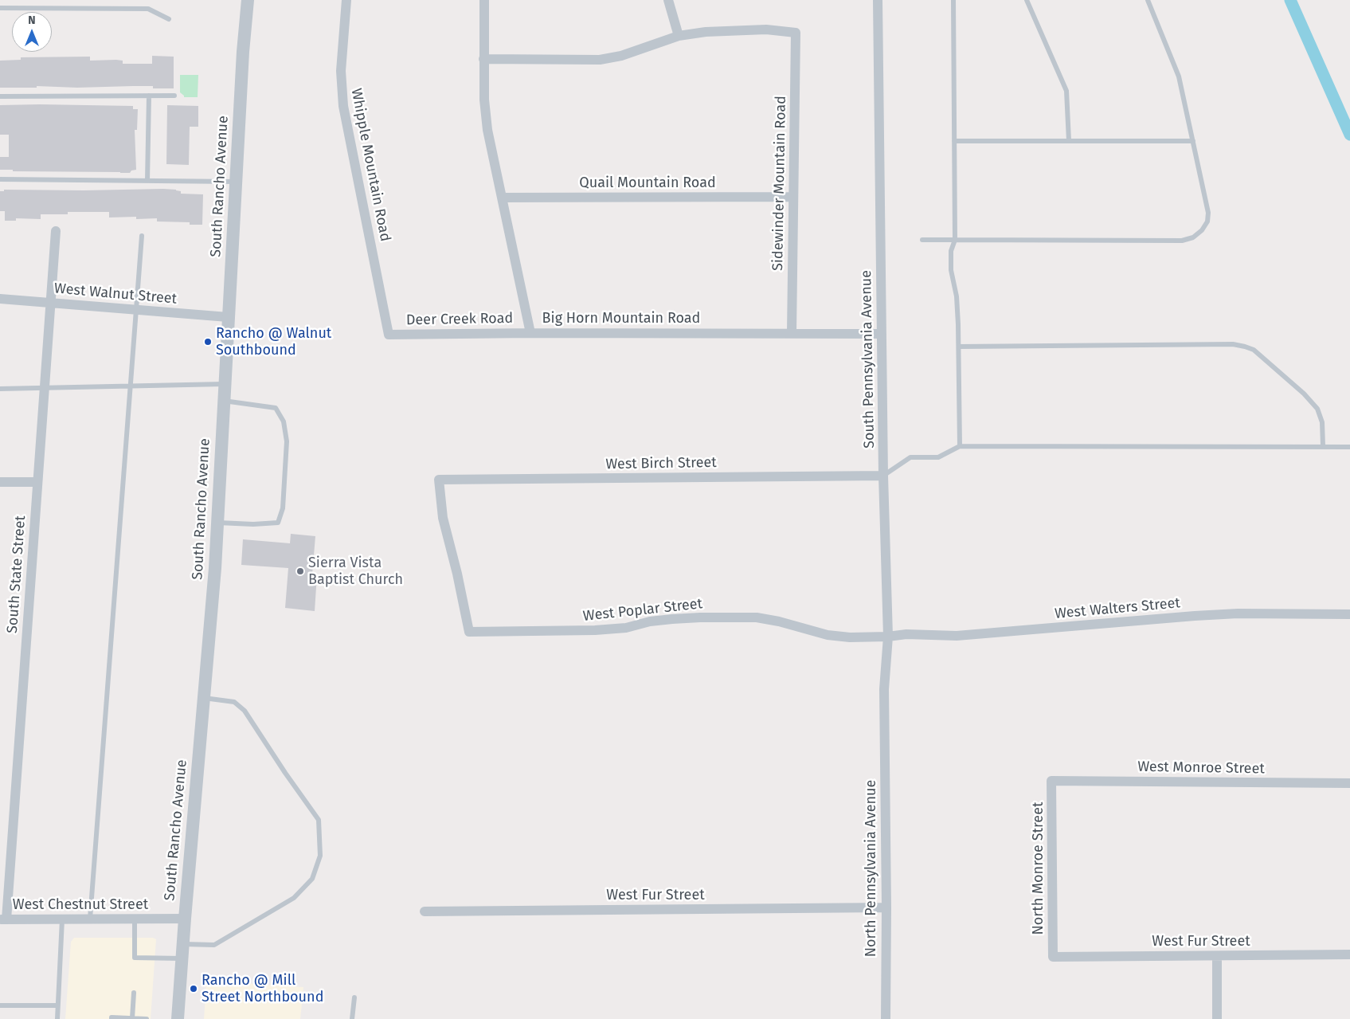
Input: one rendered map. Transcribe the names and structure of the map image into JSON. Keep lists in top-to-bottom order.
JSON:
{
  "streets": {
    "street": [
      "Whipple Mountain Road",
      "Quail Mountain Road",
      "Sidewinder Mountain Road",
      "South Rancho Avenue",
      "West Walnut Street",
      "Big Horn Mountain Road",
      "Deer Creek Road",
      "South Pennsylvania Avenue",
      "West Birch Street",
      "South State Street",
      "West Walters Street",
      "West Poplar Street",
      "West Monroe Street",
      "North Pennsylvania Avenue",
      "North Monroe Street",
      "West Fur Street",
      "West Chestnut Street"
    ]
  },
  "crossings": [
    ["Whipple Mountain Road", "Deer Creek Road"],
    ["Quail Mountain Road", "Sidewinder Mountain Road"],
    ["Quail Mountain Road", "Big Horn Mountain Road"],
    ["Sidewinder Mountain Road", "Big Horn Mountain Road"],
    ["South Rancho Avenue", "West Walnut Street"],
    ["South Rancho Avenue", "West Chestnut Street"],
    ["West Walnut Street", "South State Street"],
    ["Big Horn Mountain Road", "Deer Creek Road"],
    ["Big Horn Mountain Road", "South Pennsylvania Avenue"],
    ["South Pennsylvania Avenue", "West Birch Street"],
    ["South Pennsylvania Avenue", "West Walters Street"],
    ["South Pennsylvania Avenue", "West Poplar Street"],
    ["South Pennsylvania Avenue", "North Pennsylvania Avenue"],
    ["West Birch Street", "West Poplar Street"],
    ["South State Street", "West Chestnut Street"],
    ["West Walters Street", "West Poplar Street"],
    ["West Monroe Street", "North Monroe Street"],
    ["North Pennsylvania Avenue", "West Fur Street"],
    ["North Monroe Street", "West Fur Street"]
  ],
  "places": ["Rancho @ Walnut Southbound", "Sierra Vista Baptist Church", "Rancho @ Mill Street Northbound"],
  "north": "top"
}
